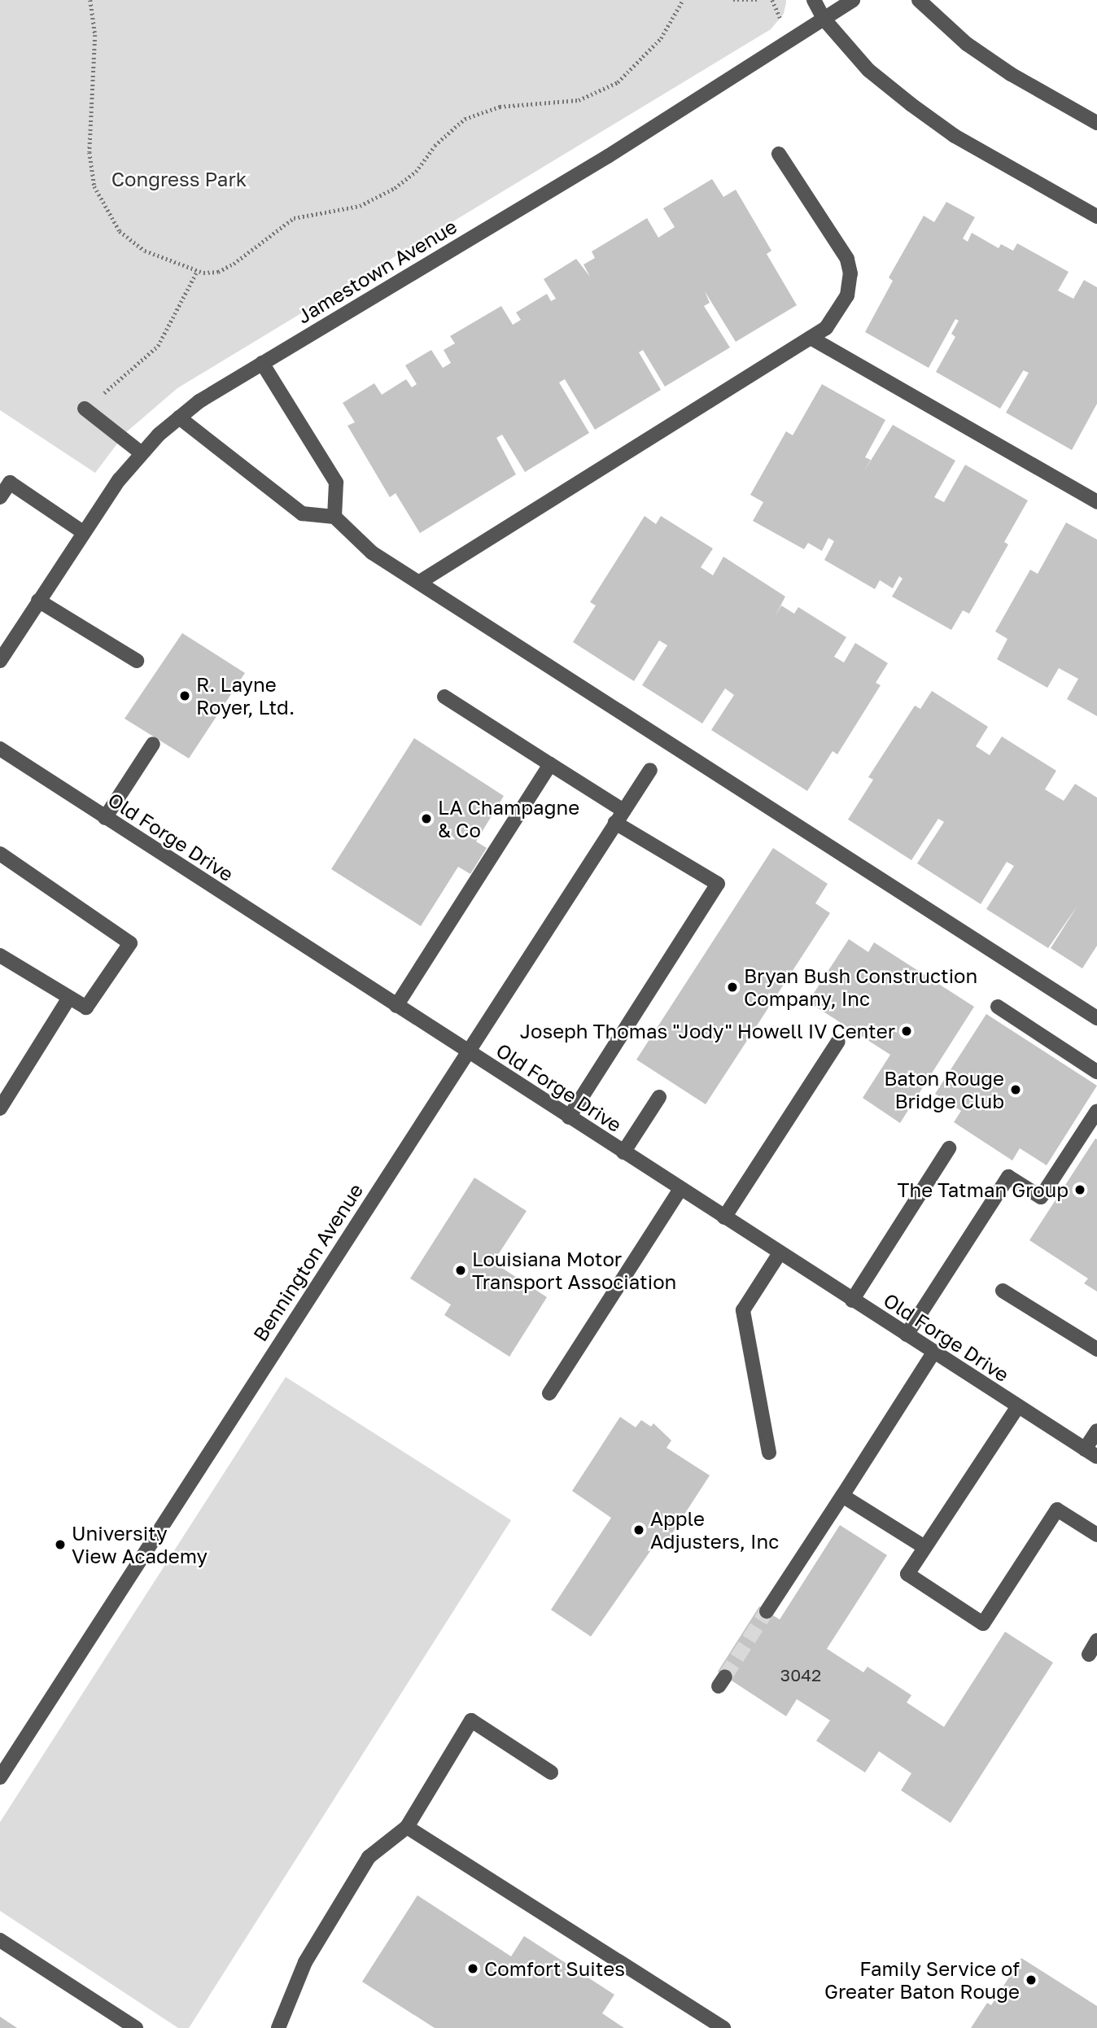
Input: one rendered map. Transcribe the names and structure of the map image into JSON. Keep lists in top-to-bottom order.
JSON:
{
  "streets": {
    "street": ["Jamestown Avenue", "Old Forge Drive", "Bennington Avenue"]
  },
  "crossings": [
    ["Old Forge Drive", "Bennington Avenue"]
  ],
  "parks": ["Congress Park"],
  "places": [
    "R. Layne Royer, Ltd.",
    "LA Champagne & Co",
    "Bryan Bush Construction Company, Inc",
    "Joseph Thomas \"Jody\" Howell IV Center",
    "Baton Rouge Bridge Club",
    "The Tatman Group",
    "Louisiana Motor Transport Association",
    "Apple Adjusters, Inc",
    "University View Academy",
    "Comfort Suites",
    "Family Service of Greater Baton Rouge"
  ],
  "house_numbers": ["3042"]
}
